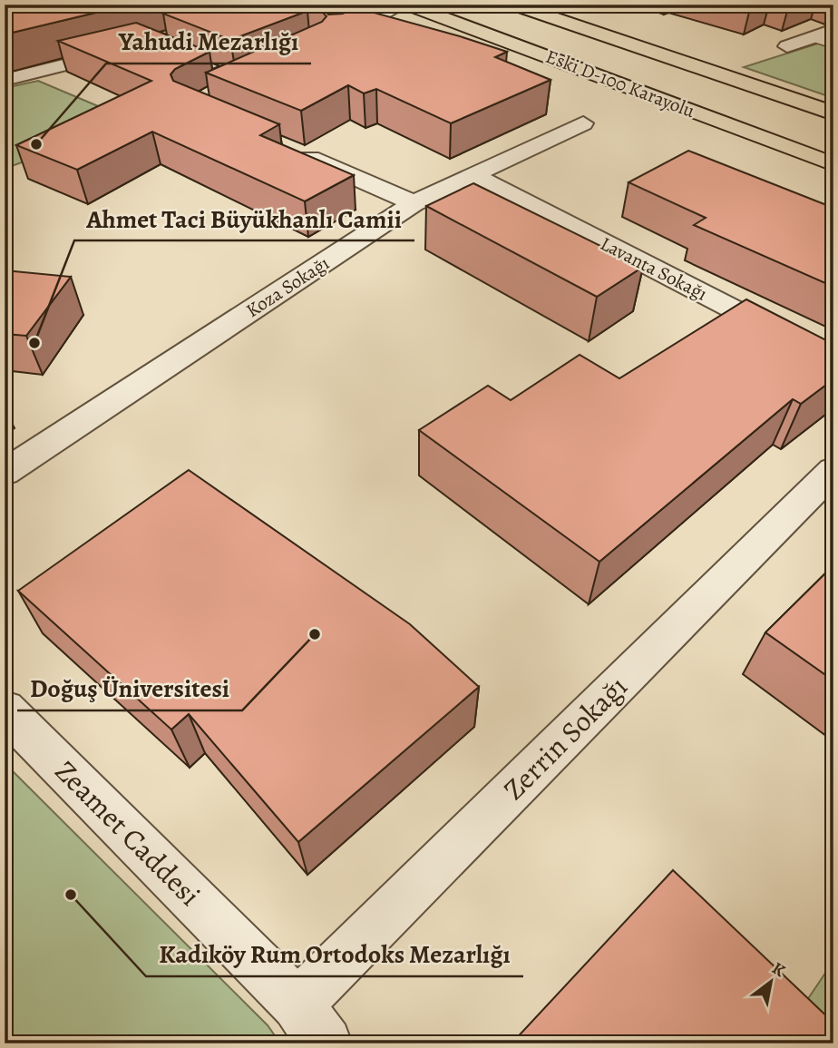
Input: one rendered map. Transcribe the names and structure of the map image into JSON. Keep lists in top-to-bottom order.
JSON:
{
  "streets": {
    "highway": ["Eski D-100 Karayolu"],
    "street": [
      "Lavanta Sokağı",
      "Koza Sokağı",
      "Zerrin Sokağı",
      "Zeamet Caddesi"
    ]
  },
  "crossings": [
    ["Lavanta Sokağı", "Koza Sokağı"],
    ["Zerrin Sokağı", "Zeamet Caddesi"]
  ],
  "places": [
    "Yahudi Mezarlığı",
    "Ahmet Taci Büyükhanlı Camii",
    "Doğuş Üniversitesi",
    "Kadıköy Rum Ortodoks Mezarlığı"
  ],
  "north": "top right"
}
